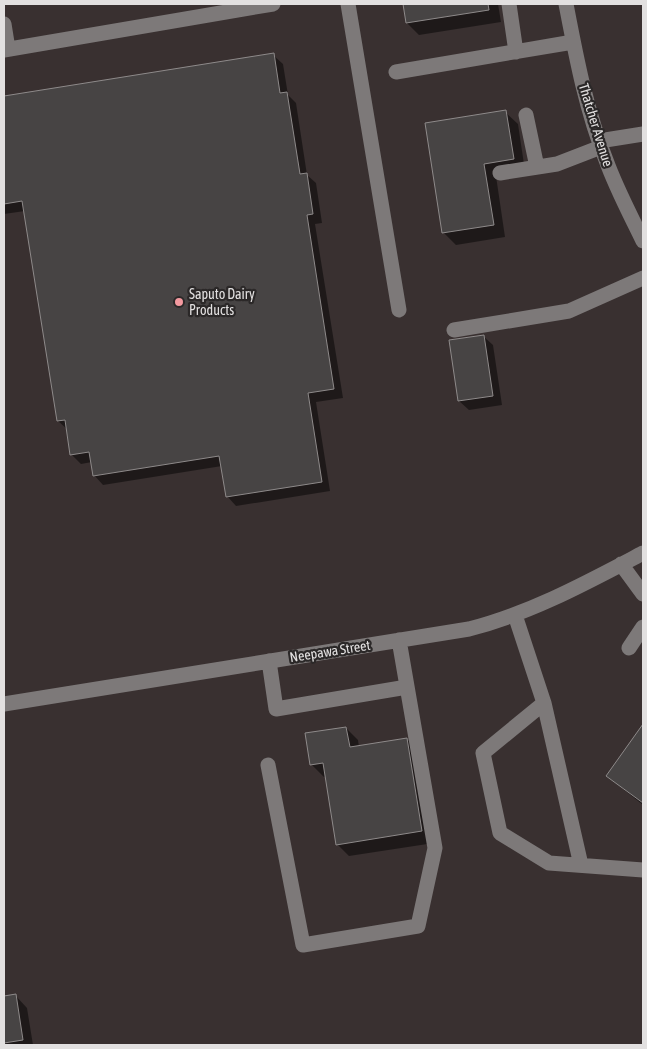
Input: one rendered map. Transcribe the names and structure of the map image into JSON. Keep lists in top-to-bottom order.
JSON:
{
  "streets": {
    "street": ["Thatcher Avenue", "Neepawa Street"]
  },
  "places": ["Saputo Dairy Products"]
}
